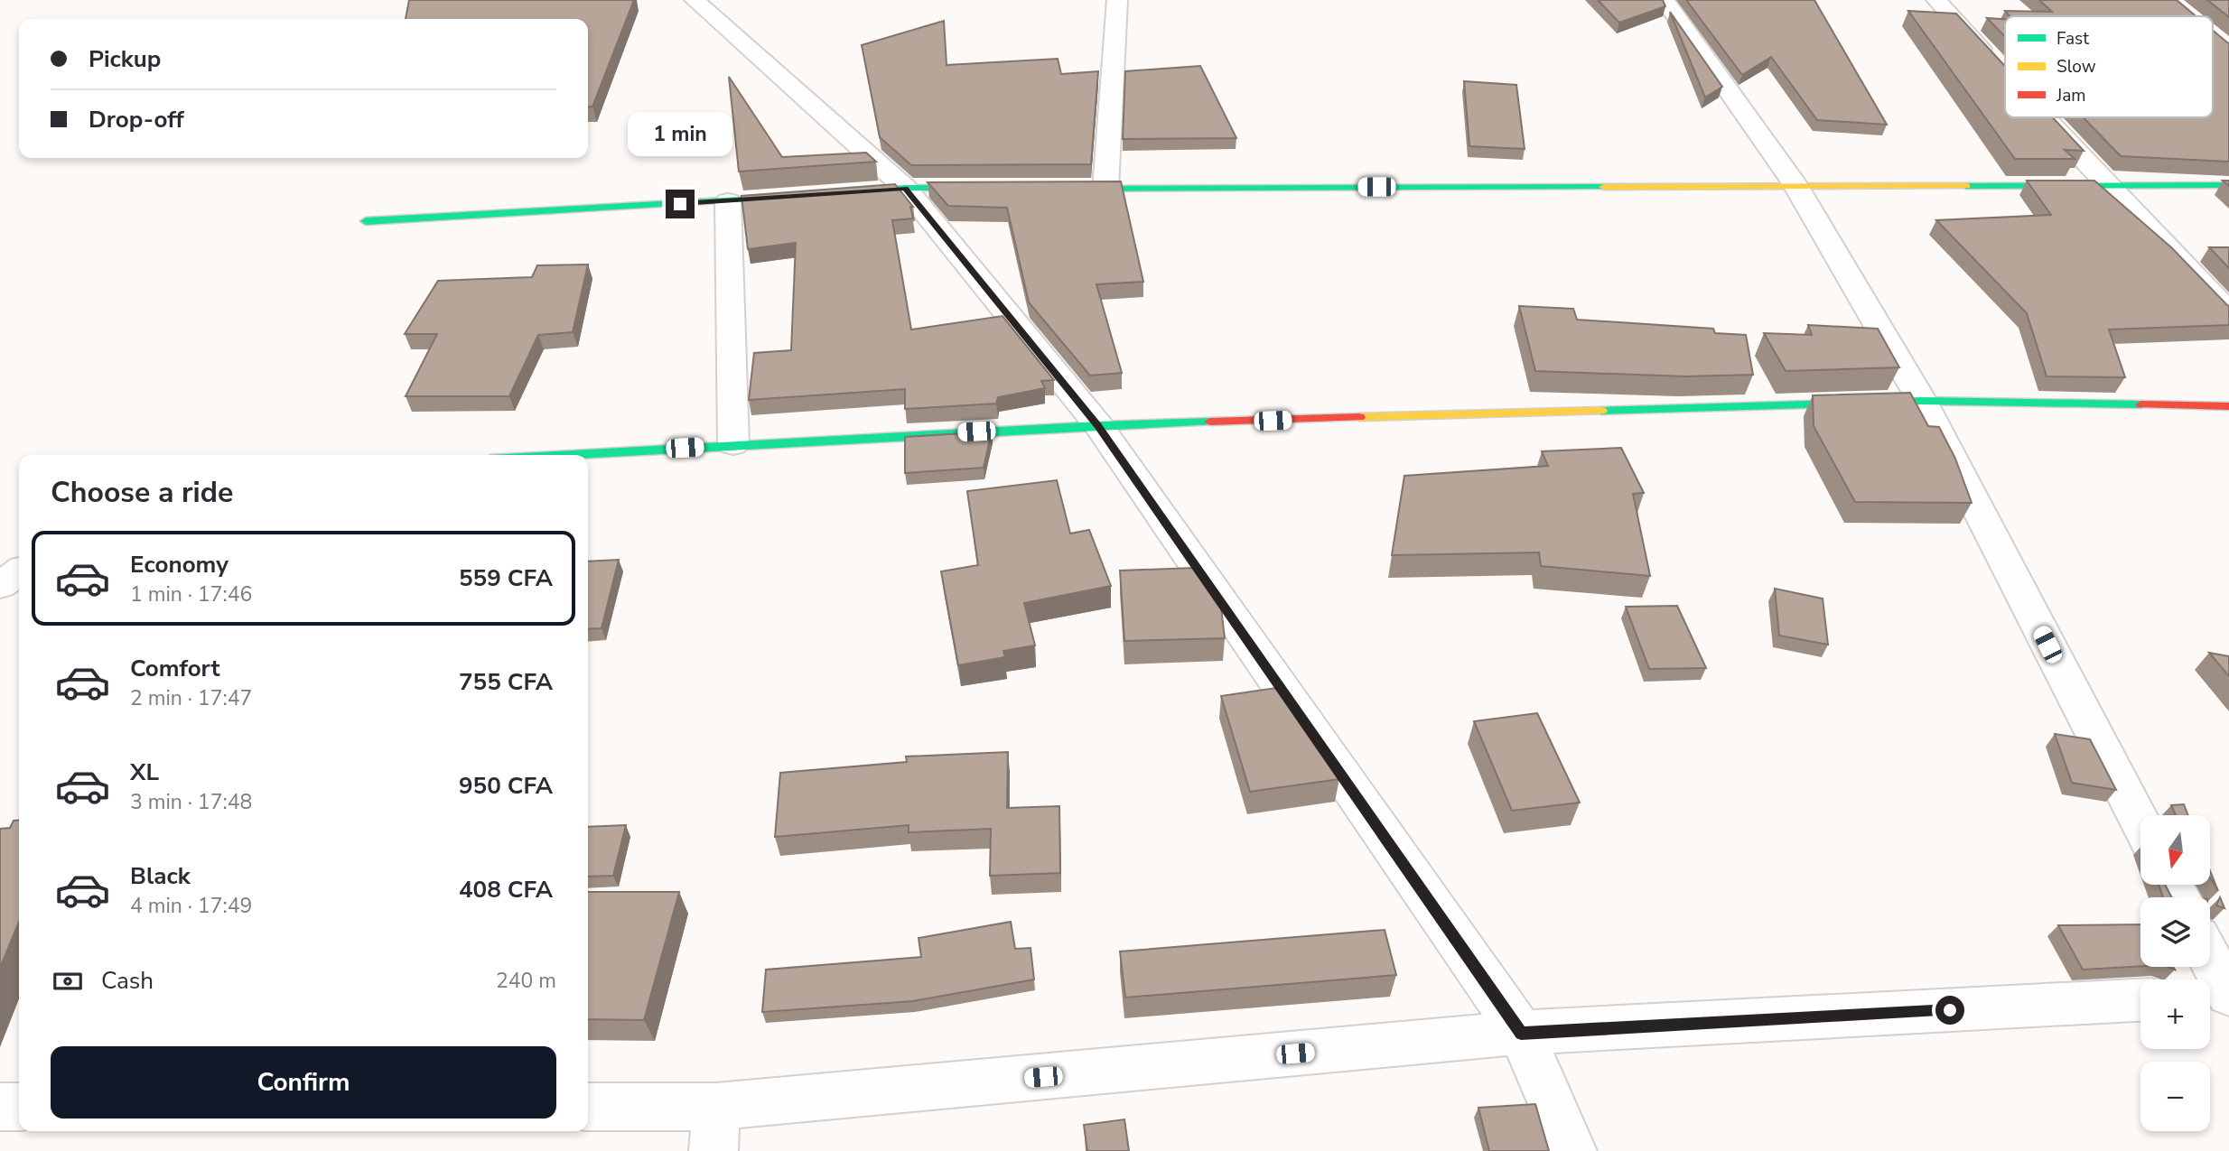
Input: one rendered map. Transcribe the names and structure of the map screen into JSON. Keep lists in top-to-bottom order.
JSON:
{
  "legend": ["Fast", "Slow", "Jam"],
  "north": "bottom",
  "page": {
    "banner": ["Pickup", "Drop-off"],
    "bubble": "1 min",
    "heading": "Choose a ride",
    "list": [
      {
        "name": "Economy",
        "note": "1 min · 17:46",
        "value": "559 CFA"
      },
      {
        "name": "Comfort",
        "note": "2 min · 17:47",
        "value": "755 CFA"
      },
      {
        "name": "XL",
        "note": "3 min · 17:48",
        "value": "950 CFA"
      },
      {
        "name": "Black",
        "note": "4 min · 17:49",
        "value": "408 CFA"
      }
    ],
    "map_buttons": ["+", "−"],
    "pay": ["Cash", "240 m"],
    "buttons": "Confirm"
  }
}
